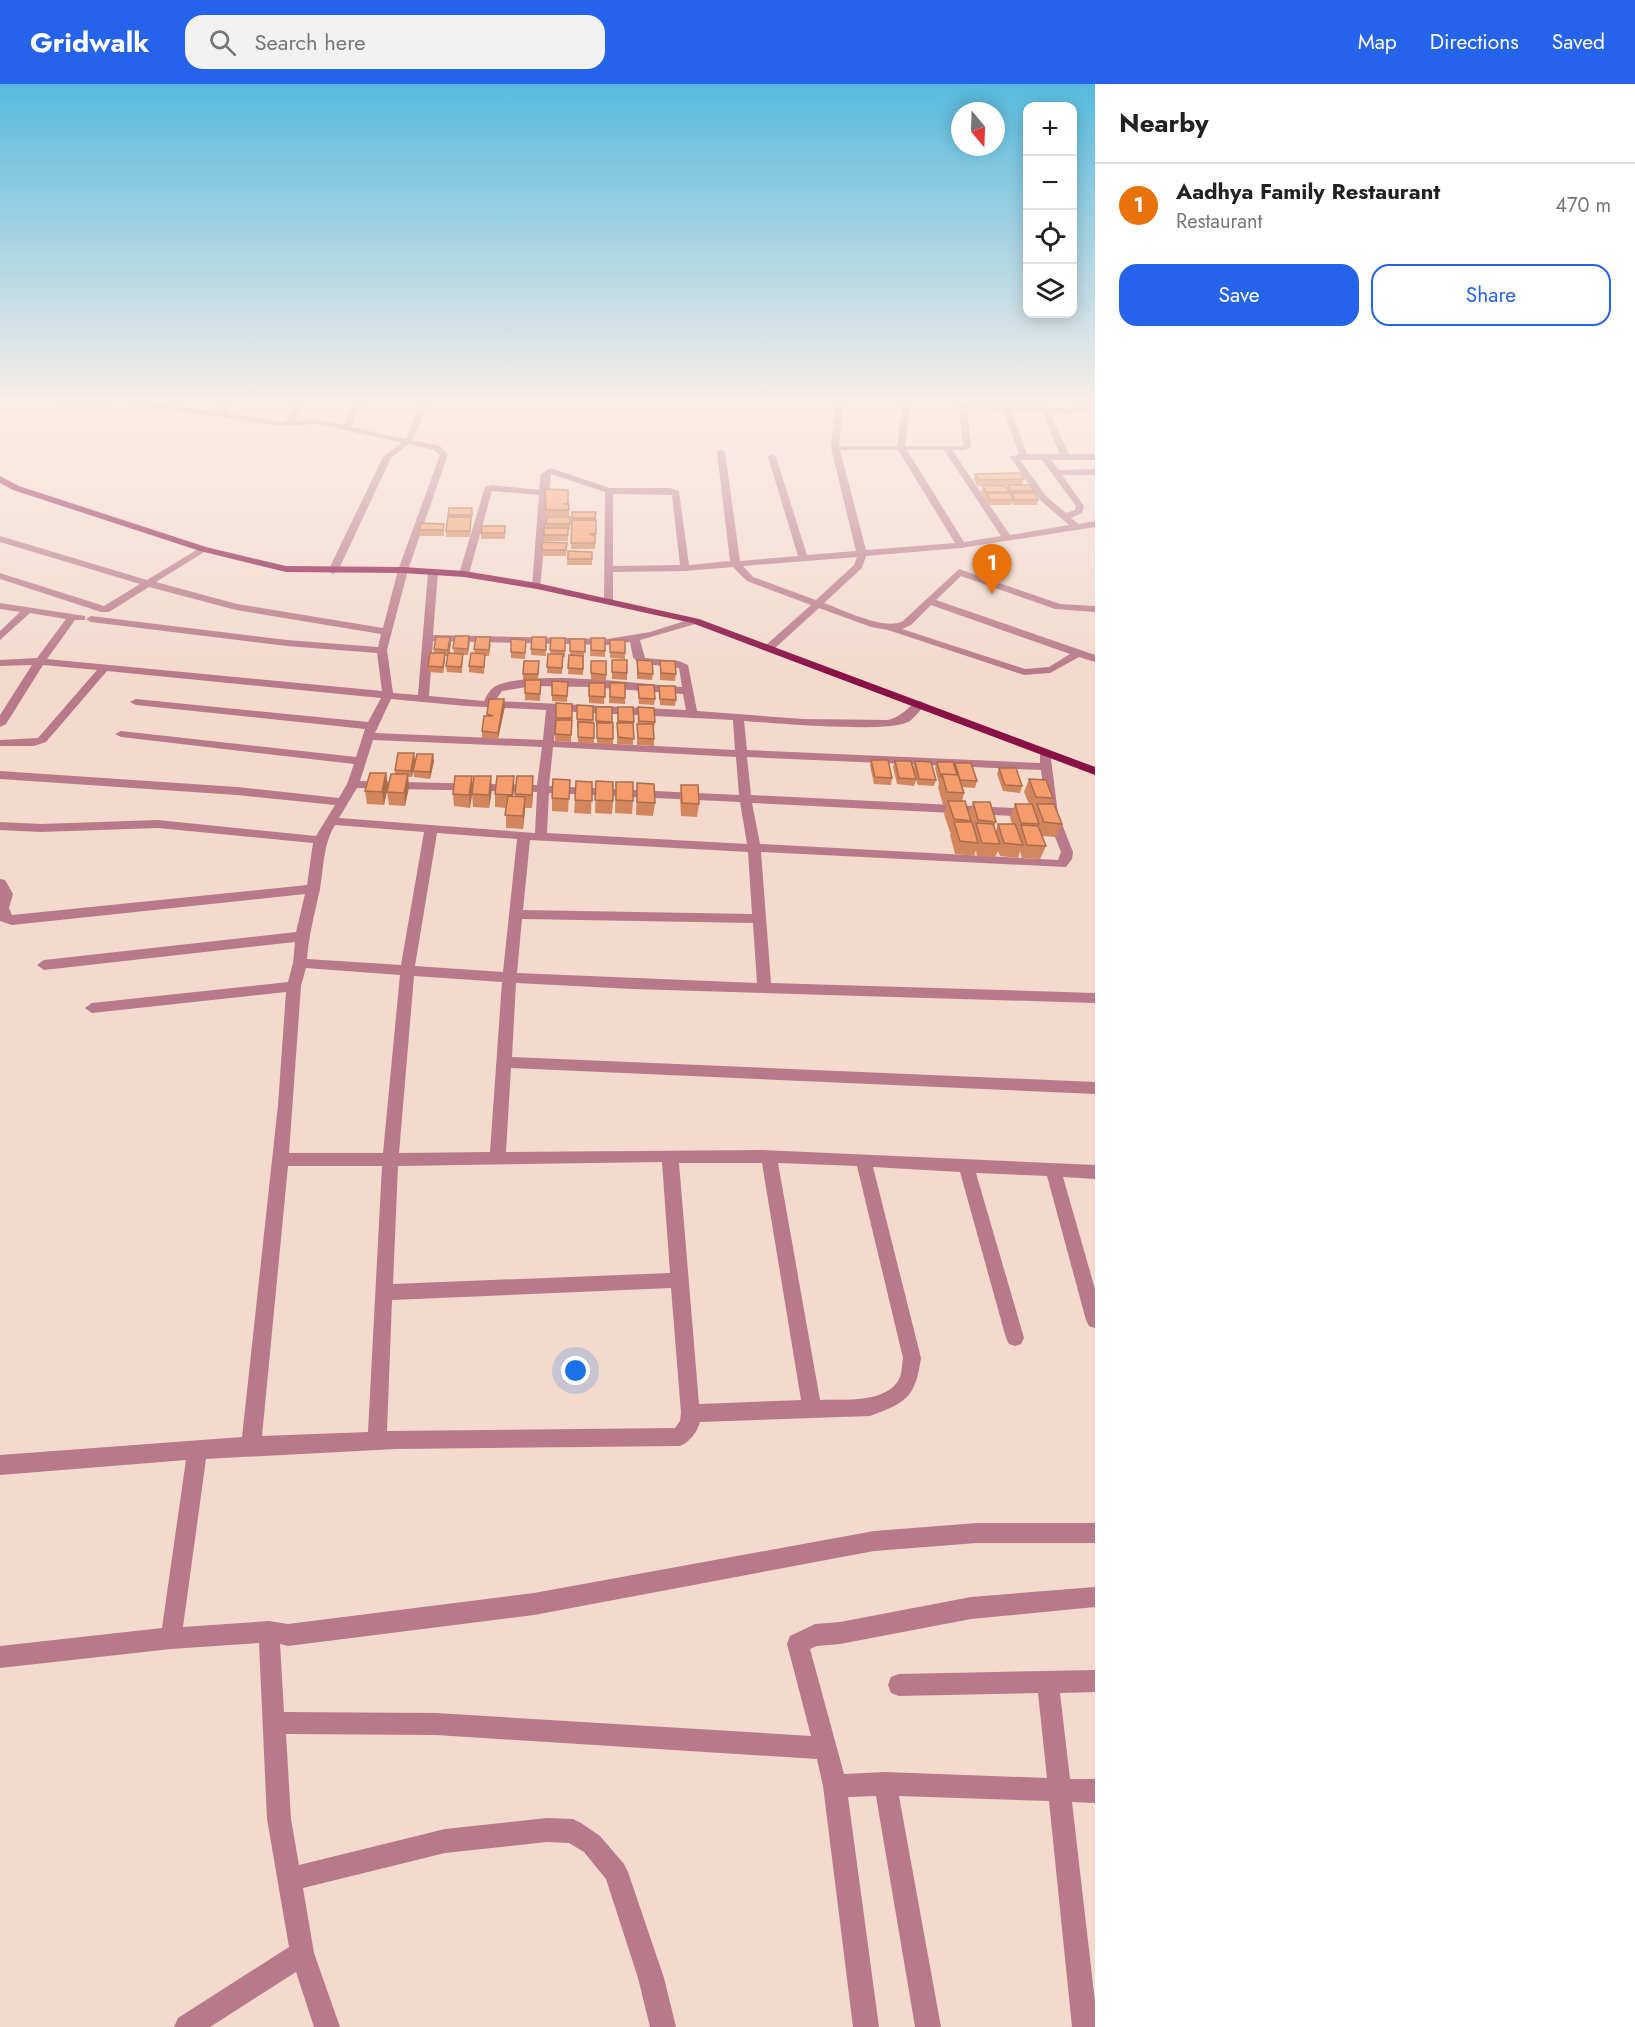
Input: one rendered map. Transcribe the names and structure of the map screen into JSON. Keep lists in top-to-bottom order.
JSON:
{
  "north": "bottom",
  "page": {
    "header": "Gridwalk",
    "search": "Search here",
    "nav": ["Map", "Directions", "Saved"],
    "heading": "Nearby",
    "map_buttons": ["+", "−"],
    "list": [
      {
        "mark": "1",
        "name": "Aadhya Family Restaurant",
        "note": "Restaurant",
        "value": "470 m"
      }
    ],
    "buttons": ["Save", "Share"],
    "pins": "1"
  }
}
